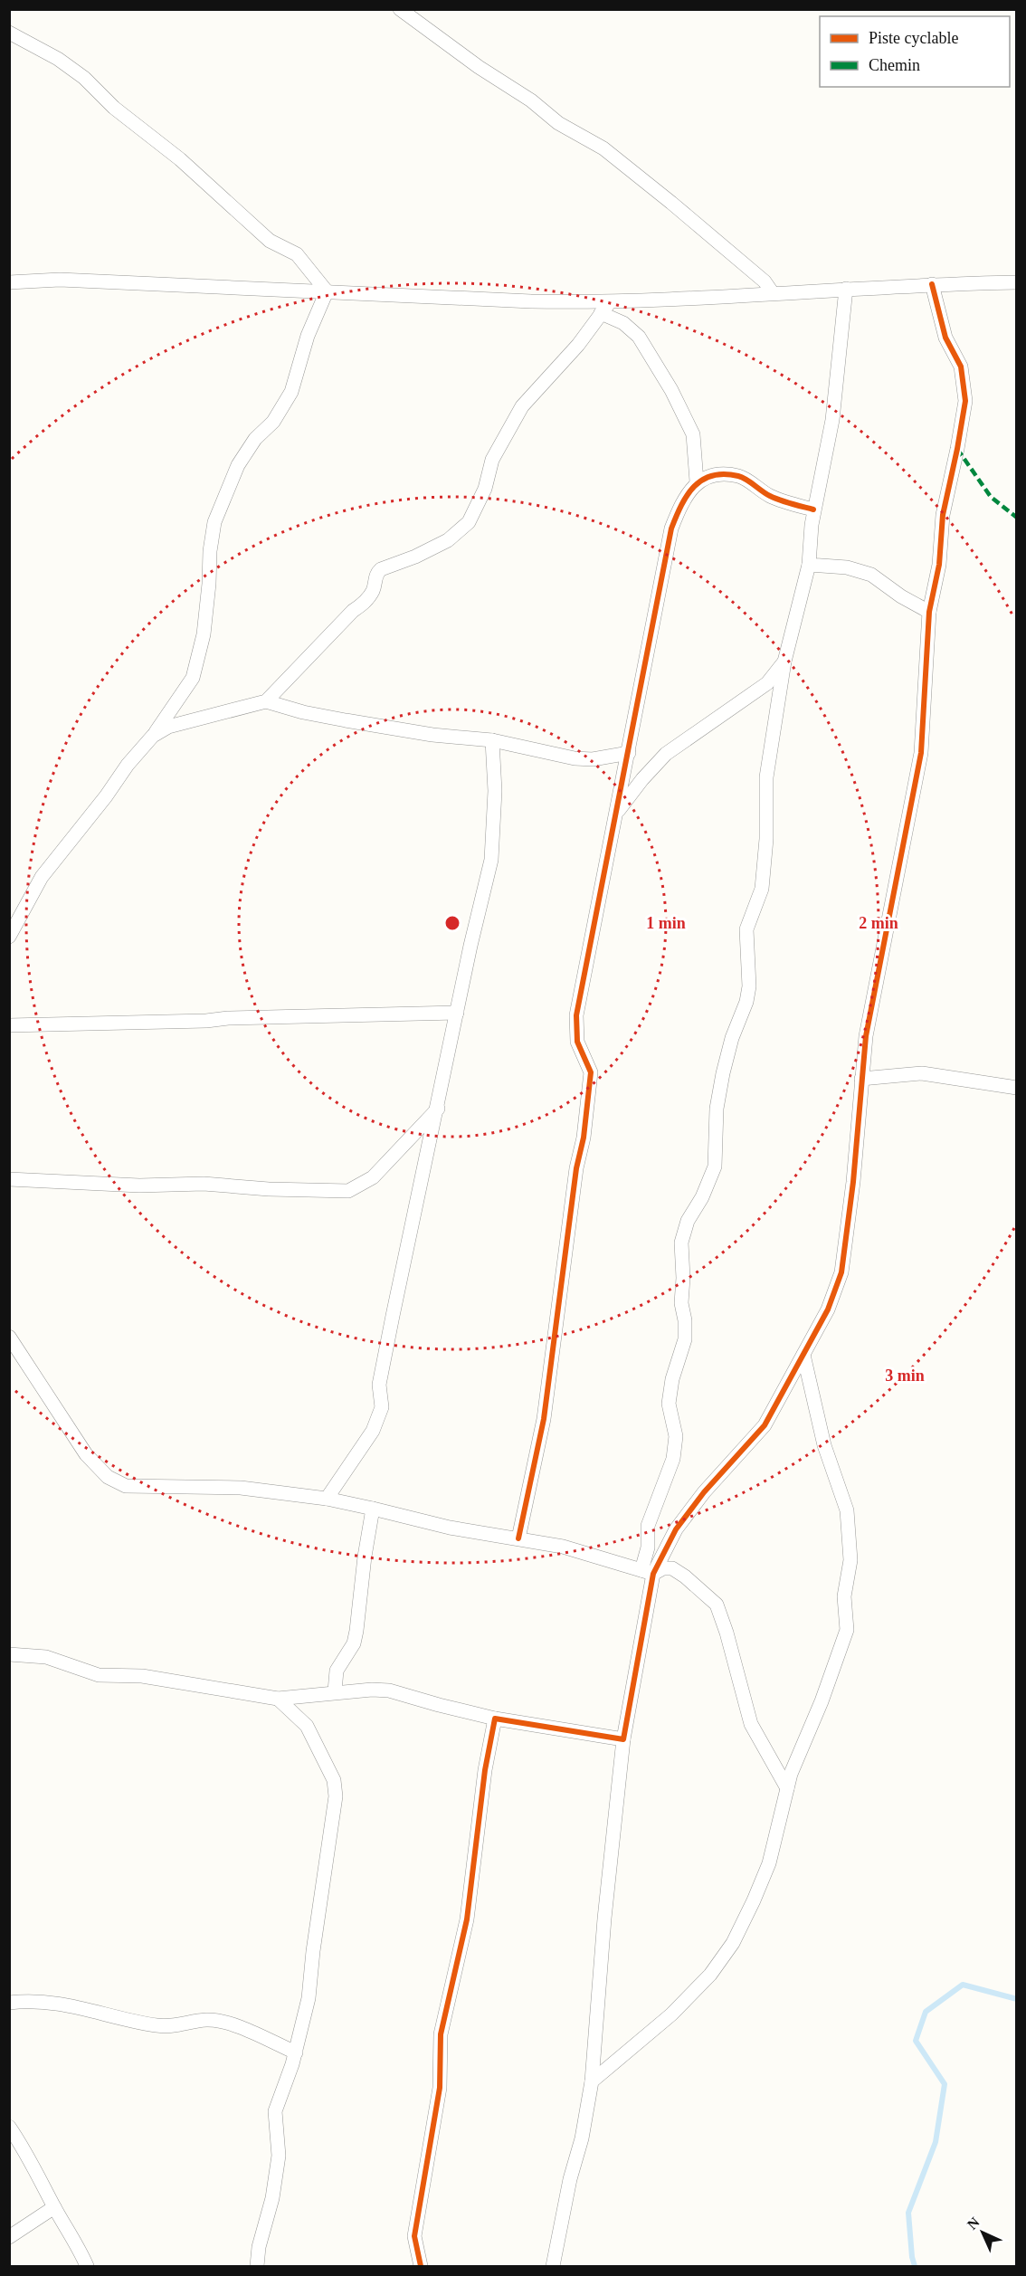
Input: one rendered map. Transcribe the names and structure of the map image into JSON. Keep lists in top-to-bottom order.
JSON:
{
  "legend": ["Piste cyclable", "Chemin"],
  "north": "top left",
  "rings": ["1 min", "2 min", "3 min"]
}
